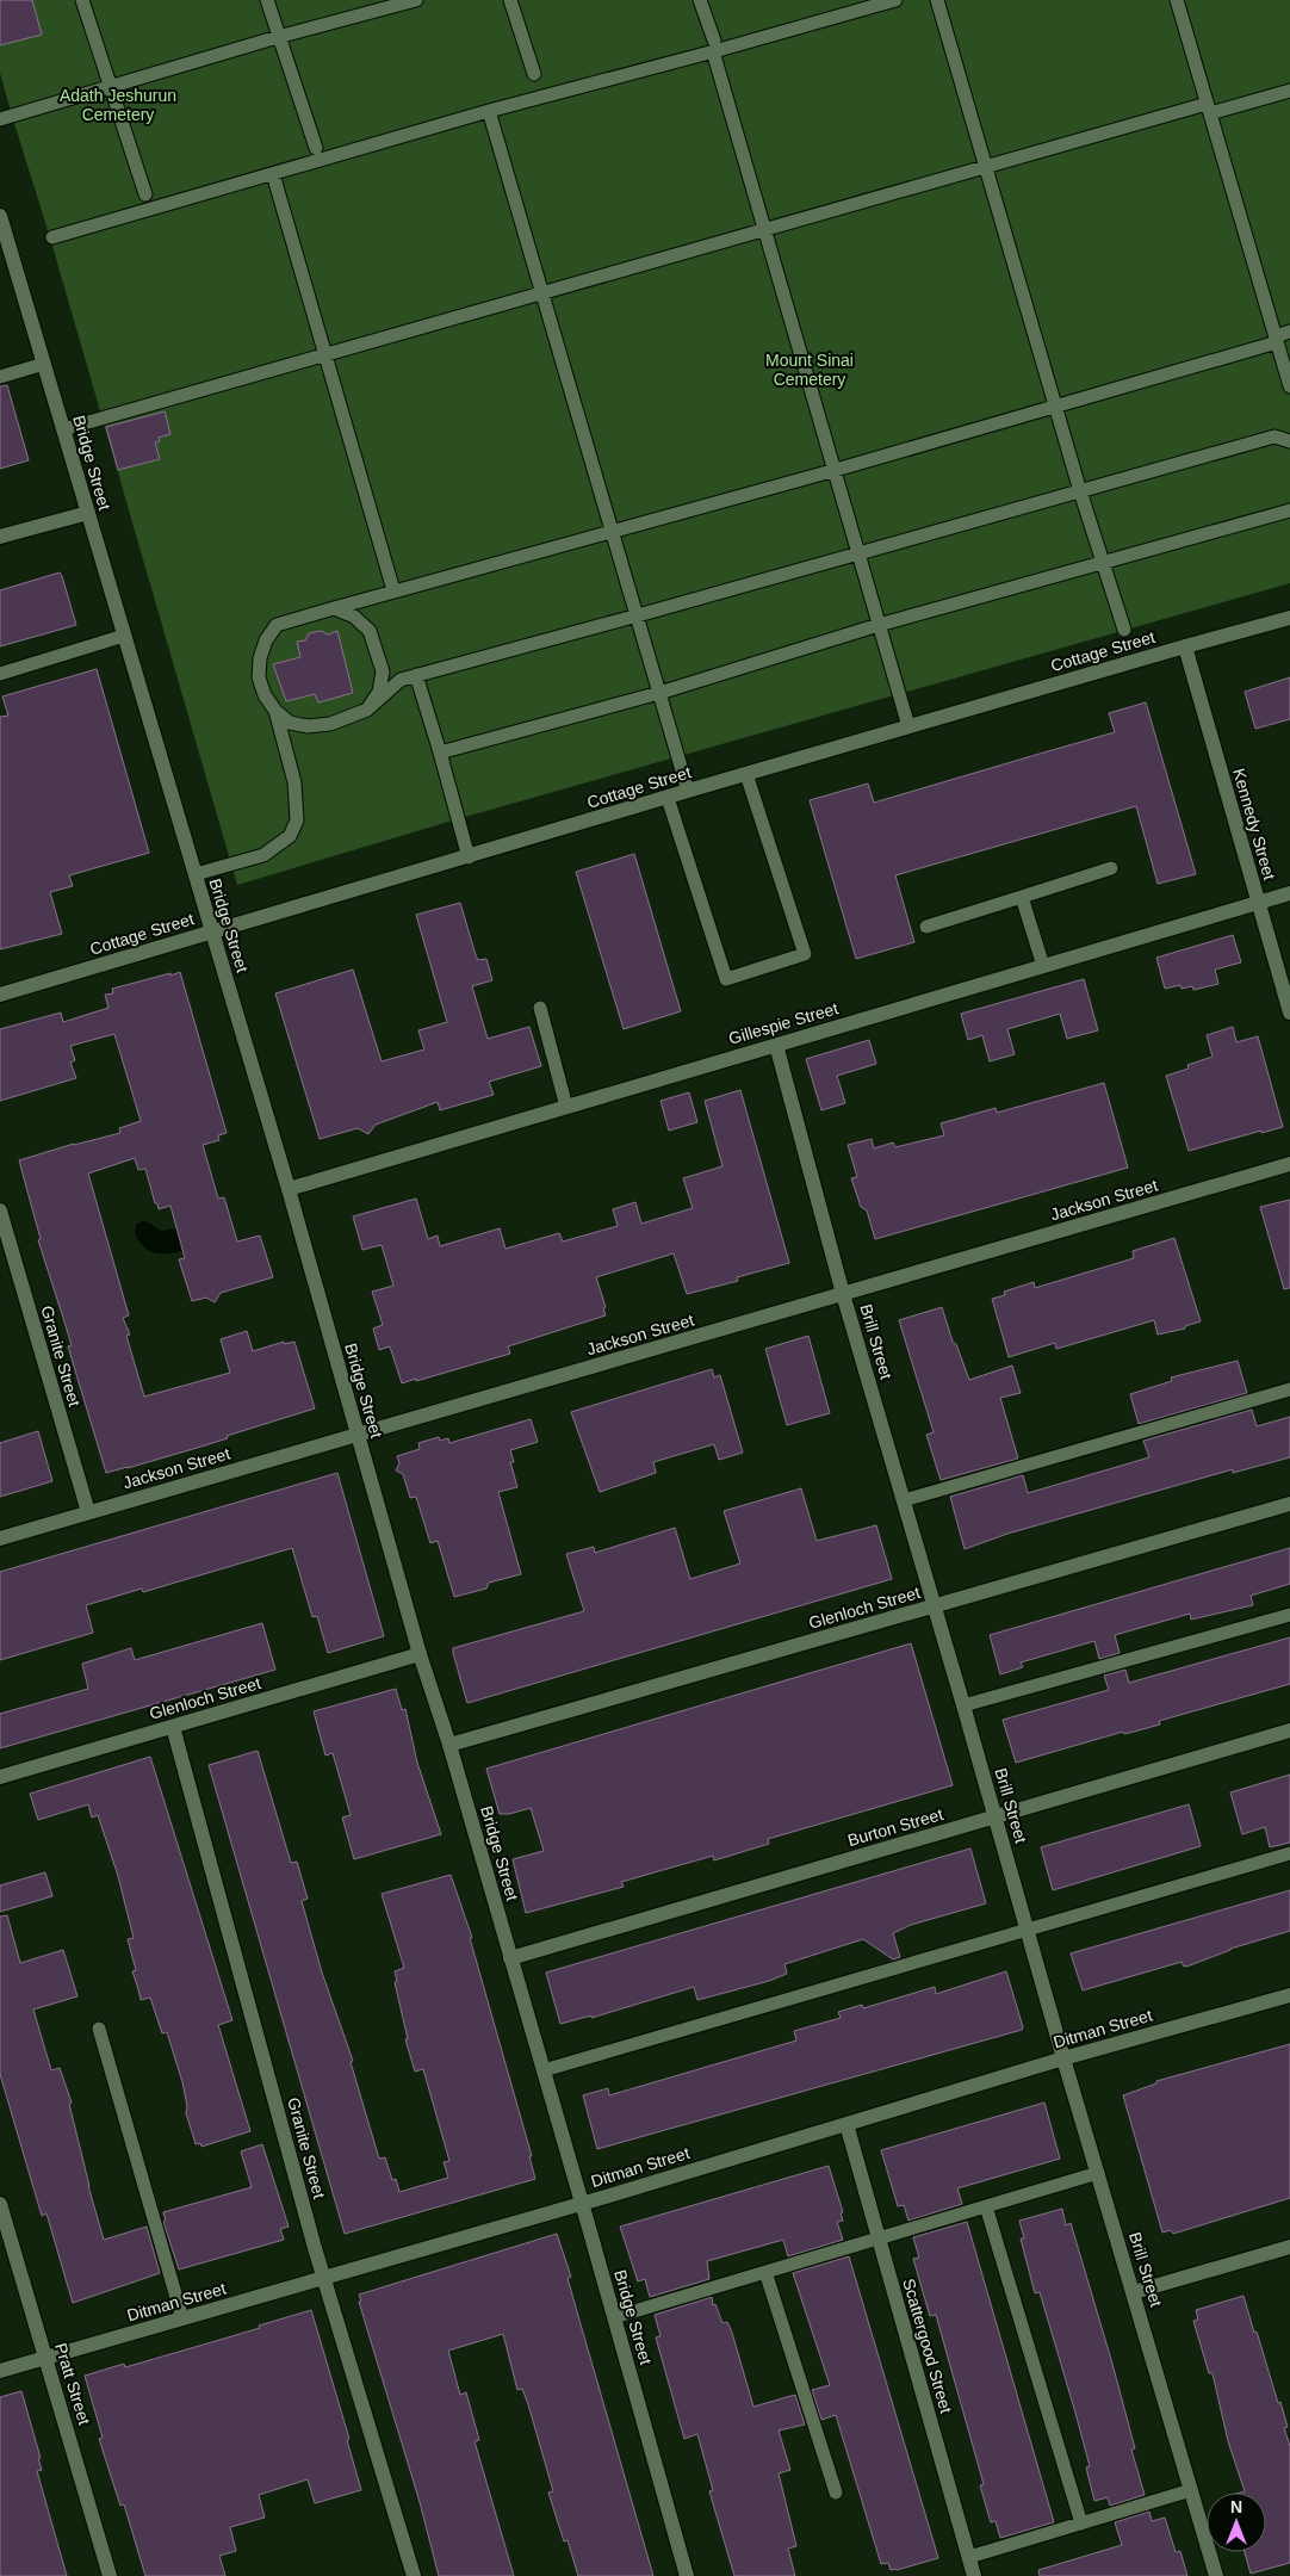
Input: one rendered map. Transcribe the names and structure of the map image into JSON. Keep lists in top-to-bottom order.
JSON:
{
  "streets": {
    "street": [
      "Bridge Street",
      "Cottage Street",
      "Kennedy Street",
      "Gillespie Street",
      "Jackson Street",
      "Brill Street",
      "Granite Street",
      "Glenloch Street",
      "Burton Street",
      "Ditman Street",
      "Scattergood Street",
      "Pratt Street"
    ]
  },
  "crossings": [
    ["Bridge Street", "Cottage Street"],
    ["Bridge Street", "Gillespie Street"],
    ["Bridge Street", "Jackson Street"],
    ["Bridge Street", "Glenloch Street"],
    ["Bridge Street", "Burton Street"],
    ["Bridge Street", "Ditman Street"],
    ["Cottage Street", "Kennedy Street"],
    ["Kennedy Street", "Gillespie Street"],
    ["Gillespie Street", "Brill Street"],
    ["Jackson Street", "Brill Street"],
    ["Jackson Street", "Granite Street"],
    ["Brill Street", "Glenloch Street"],
    ["Brill Street", "Burton Street"],
    ["Brill Street", "Ditman Street"],
    ["Granite Street", "Glenloch Street"],
    ["Granite Street", "Ditman Street"],
    ["Ditman Street", "Scattergood Street"],
    ["Ditman Street", "Pratt Street"]
  ],
  "parks": ["Adath Jeshurun Cemetery", "Mount Sinai Cemetery"],
  "north": "top"
}
